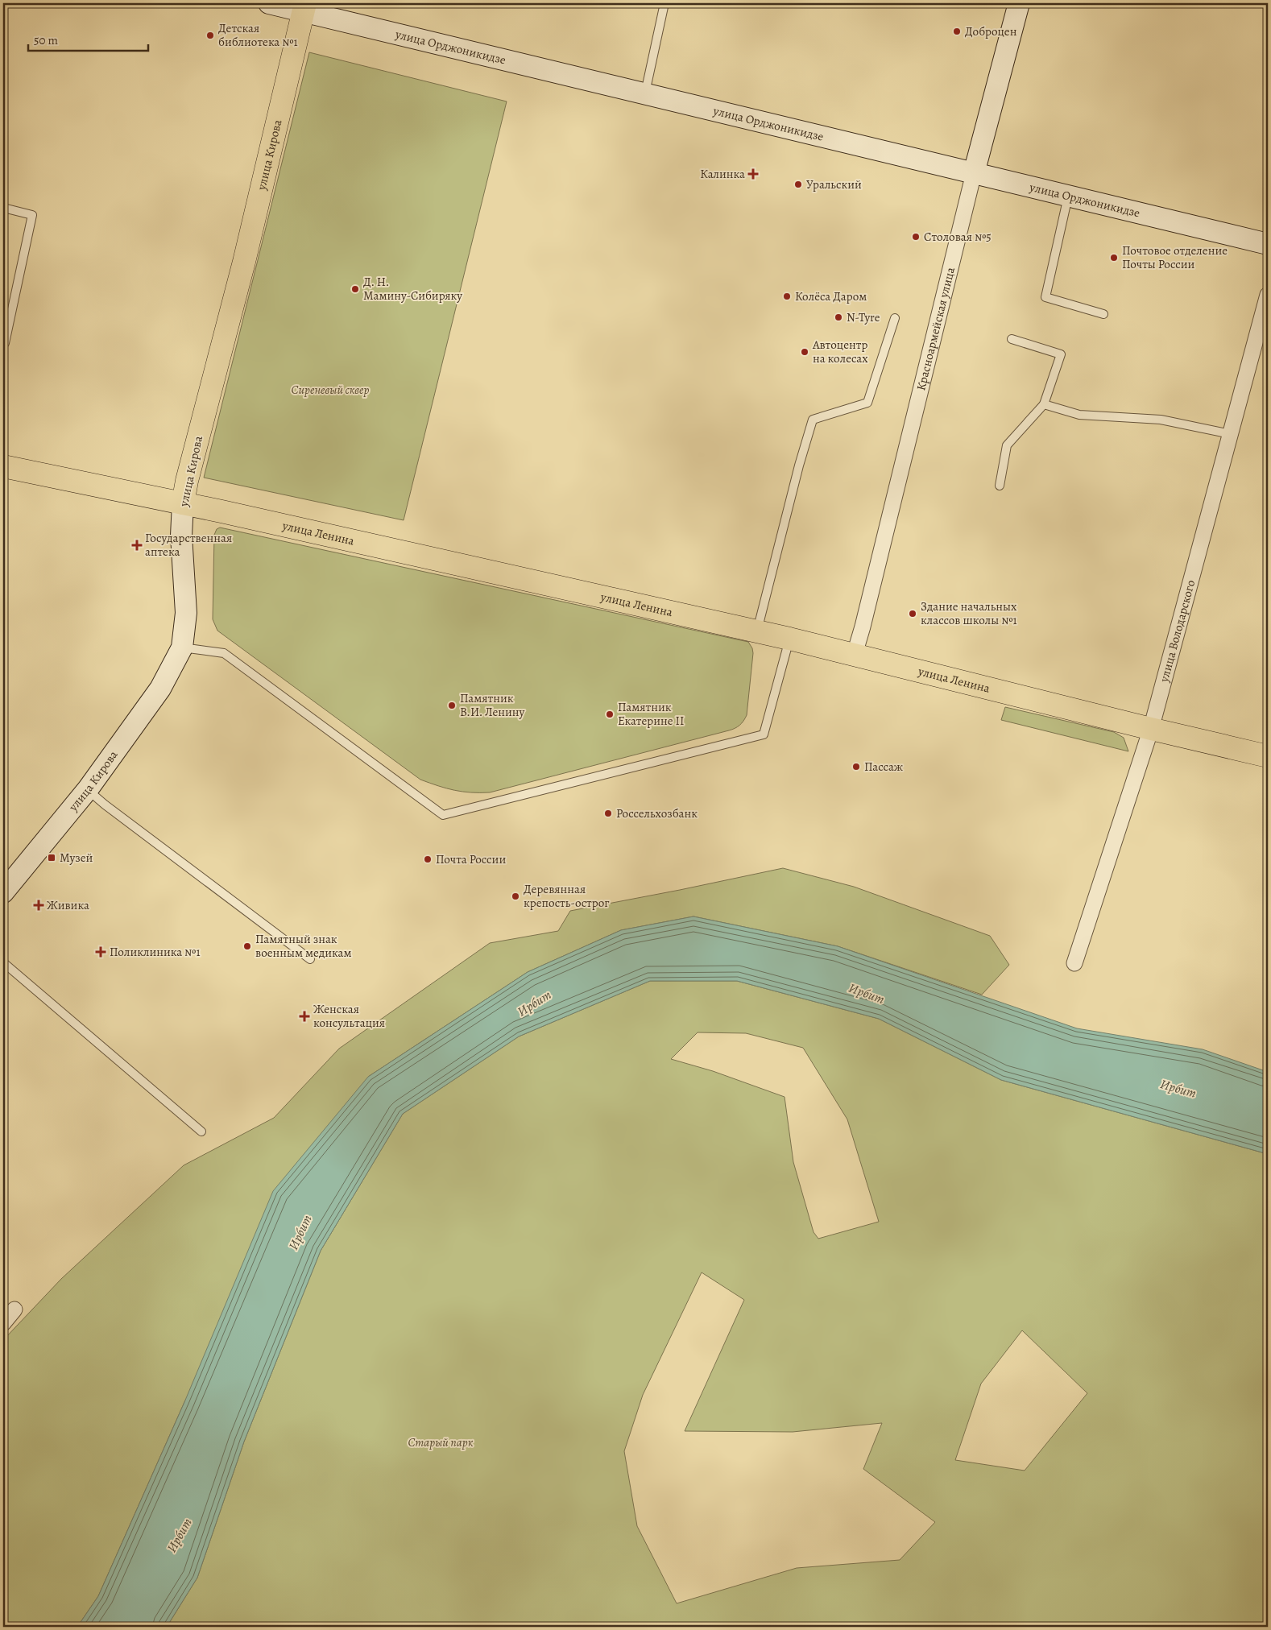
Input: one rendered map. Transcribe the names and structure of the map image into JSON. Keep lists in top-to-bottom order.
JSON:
{
  "streets": {
    "main road": [
      "улица Орджоникидзе",
      "улица Кирова",
      "Красноармейская улица",
      "улица Ленина"
    ],
    "street": ["улица Володарского"]
  },
  "crossings": [
    ["улица Орджоникидзе", "улица Кирова"],
    ["улица Орджоникидзе", "Красноармейская улица"],
    ["улица Кирова", "улица Ленина"],
    ["Красноармейская улица", "улица Ленина"],
    ["улица Ленина", "улица Володарского"]
  ],
  "water": ["Ирбит"],
  "parks": ["Сиреневый сквер", "Старый парк"],
  "places": {
    "other": [
      "Доброцен",
      "Детская библиотека №1",
      "Уральский",
      "Столовая №5",
      "Почтовое отделение Почты России",
      "Д. Н. Мамину-Сибиряку",
      "Колёса Даром",
      "N-Tyre",
      "Автоцентр на колесах",
      "Здание начальных классов школы №1",
      "Памятник В.И. Ленину",
      "Памятник Екатерине II",
      "Пассаж",
      "Россельхозбанк",
      "Почта России",
      "Деревянная крепость-острог",
      "Памятный знак военным медикам"
    ],
    "health": [
      "Калинка",
      "Государственная аптека",
      "Живика",
      "Поликлиника №1",
      "Женская консультация"
    ],
    "transit": ["Музей"]
  },
  "scale_bar": "50 m"
}
